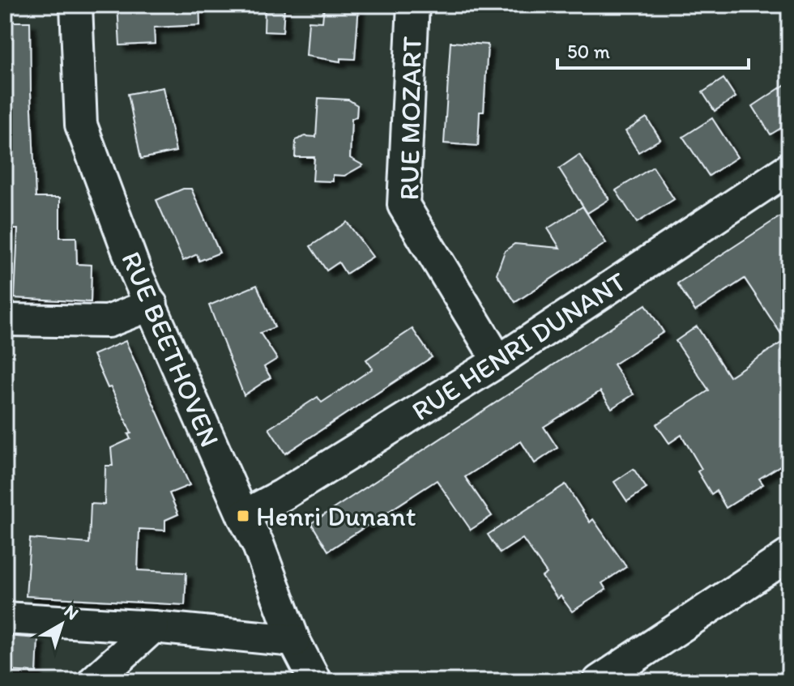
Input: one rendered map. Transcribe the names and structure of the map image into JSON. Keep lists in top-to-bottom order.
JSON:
{
  "streets": {
    "street": ["RUE MOZART", "RUE HENRI DUNANT", "RUE BEETHOVEN"]
  },
  "crossings": [
    ["RUE MOZART", "RUE HENRI DUNANT"],
    ["RUE HENRI DUNANT", "RUE BEETHOVEN"]
  ],
  "places": {
    "transit": ["Henri Dunant"]
  },
  "scale_bar": "50 m",
  "north": "top right"
}
